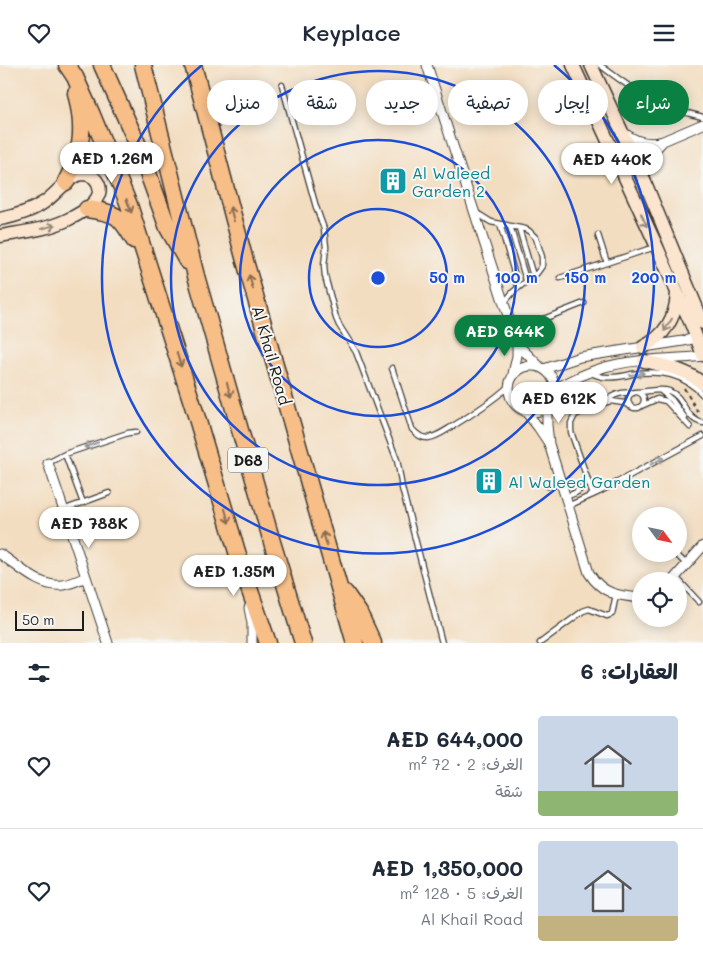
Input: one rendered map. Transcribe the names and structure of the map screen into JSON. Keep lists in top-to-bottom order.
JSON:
{
  "streets": {
    "highway": ["Al Khail Road", "D68"]
  },
  "places": {
    "building": ["Al Waleed Garden 2", "Al Waleed Garden"]
  },
  "scale_bar": "50 m",
  "north": "bottom right",
  "page": {
    "header": "Keyplace",
    "chip": [
      "شراء",
      "إيجار",
      "تصفية",
      "جديد",
      "شقة",
      "منزل"
    ],
    "price": [
      "AED 1.26M",
      "AED 440K",
      "AED 644K",
      "AED 612K",
      "AED 788K",
      "AED 1.35M"
    ],
    "scale": "50 m",
    "heading": "العقارات: 6",
    "list": [
      {
        "name": "AED 644,000",
        "note": "الغرف: 2 · 72 m² · شقة"
      },
      {
        "name": "AED 1,350,000",
        "note": "الغرف: 5 · 128 m² · Al Khail Road"
      }
    ]
  },
  "rings": [
    "50 m",
    "100 m",
    "150 m",
    "200 m"
  ]
}
